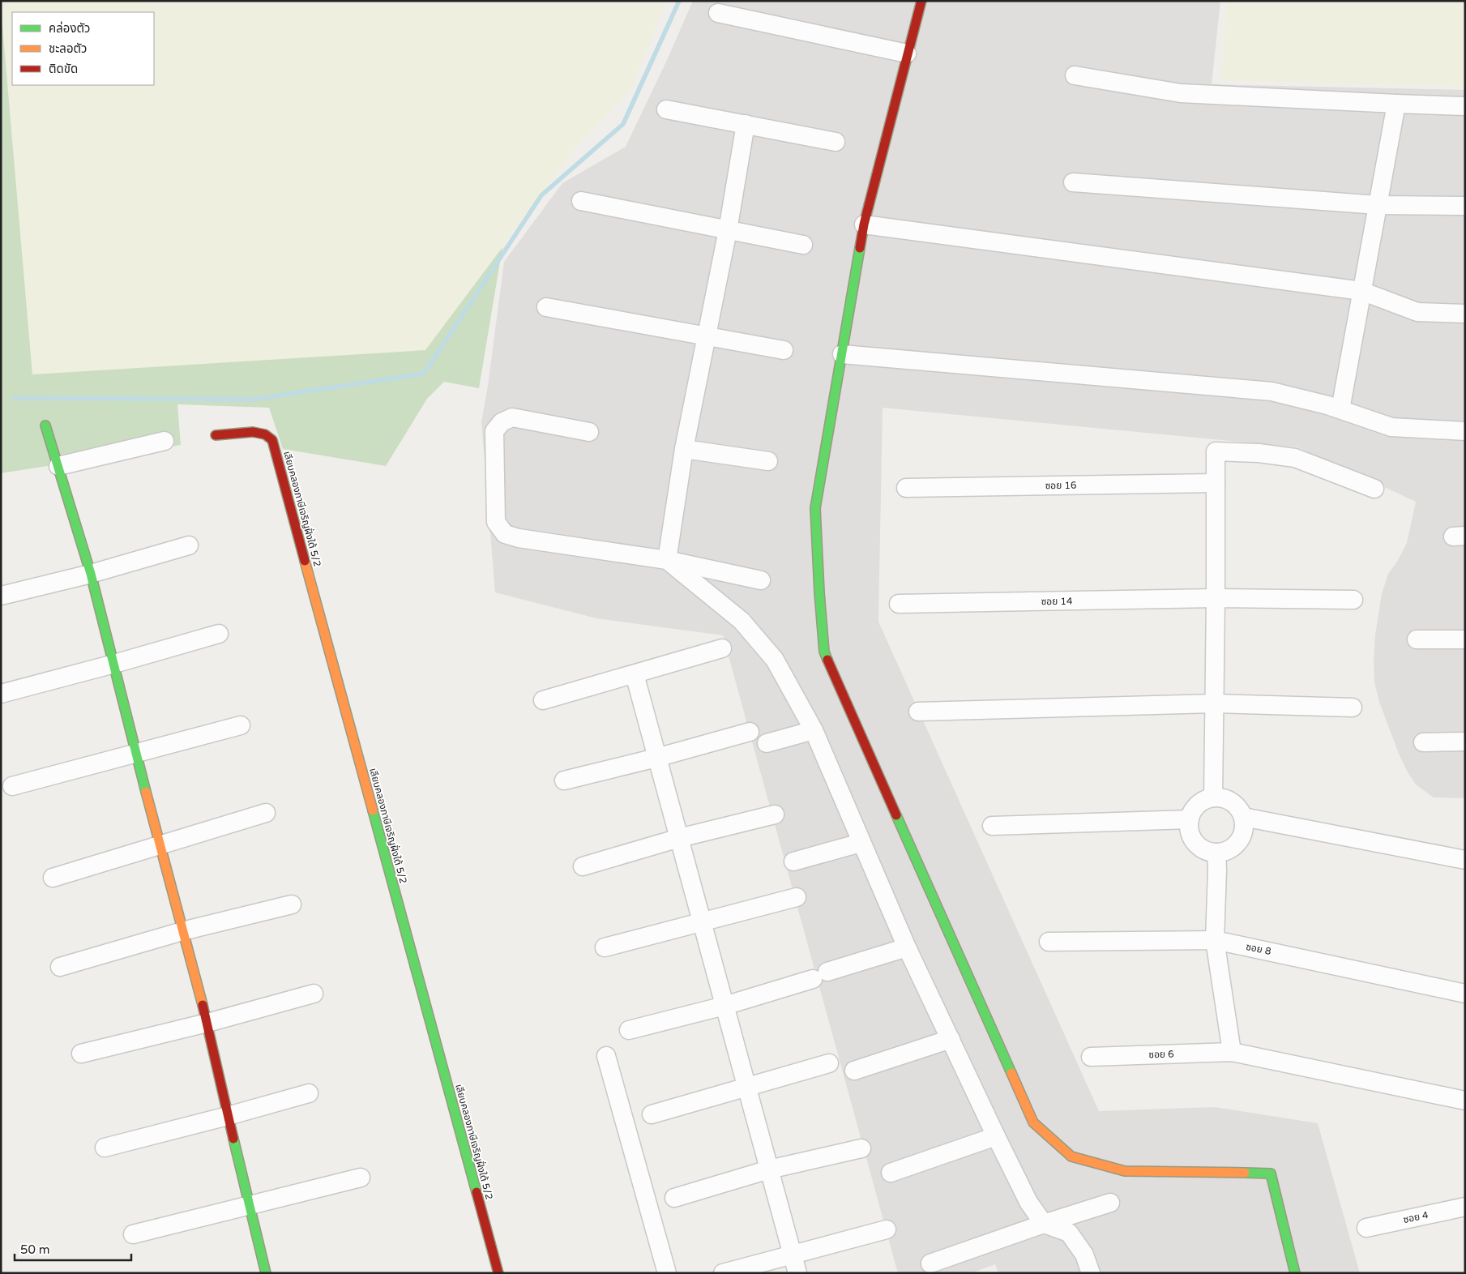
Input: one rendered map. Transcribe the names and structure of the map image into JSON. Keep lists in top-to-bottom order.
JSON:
{
  "streets": {
    "street": [
      "ซอย 16",
      "เลียบคลองภาษีเจริญฝั่งใต้ 5/2",
      "ซอย 14",
      "ซอย 8",
      "ซอย 6",
      "ซอย 4"
    ]
  },
  "legend": ["คล่องตัว", "ชะลอตัว", "ติดขัด"],
  "scale_bar": "50 m"
}
